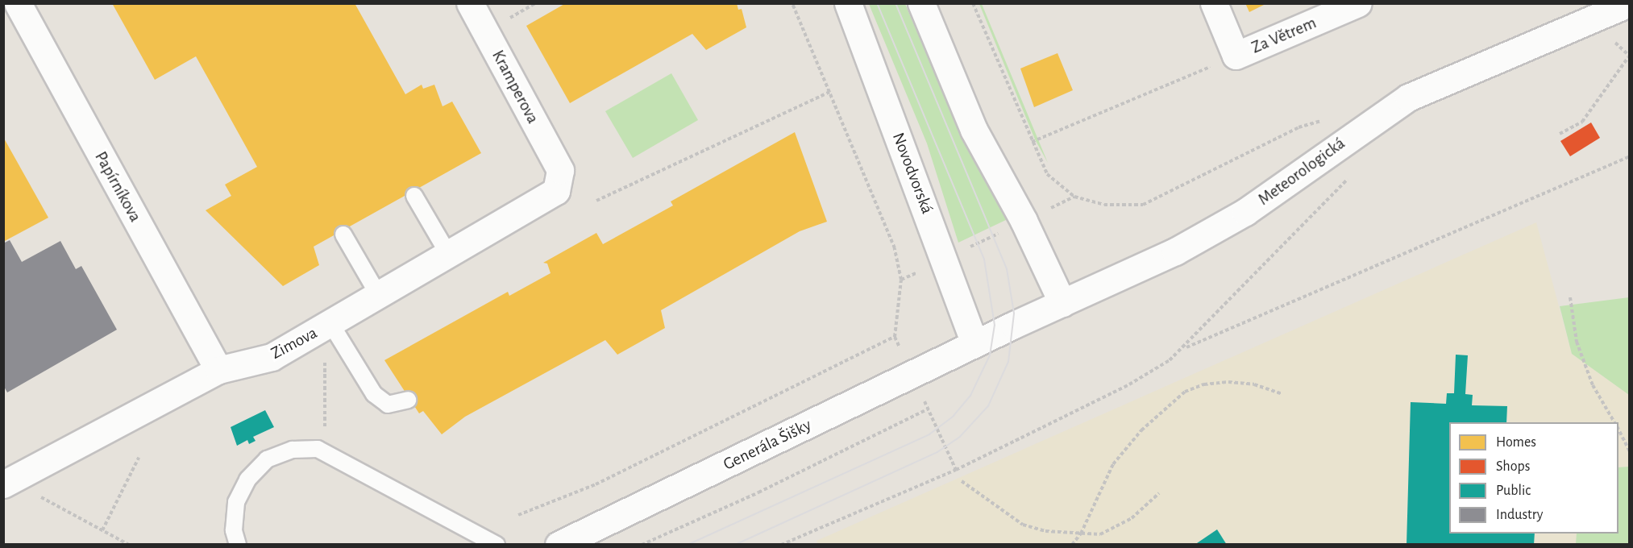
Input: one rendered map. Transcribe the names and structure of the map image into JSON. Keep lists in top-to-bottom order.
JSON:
{
  "streets": {
    "main road": [
      "Za Větrem",
      "Kramperova",
      "Meteorologická",
      "Novodvorská",
      "Papírníkova",
      "Zimova",
      "Generála Šišky"
    ]
  },
  "crossings": [
    ["Kramperova", "Zimova"],
    ["Meteorologická", "Novodvorská"],
    ["Meteorologická", "Generála Šišky"],
    ["Novodvorská", "Generála Šišky"],
    ["Papírníkova", "Zimova"]
  ],
  "legend": [
    "Homes",
    "Shops",
    "Public",
    "Industry"
  ]
}
